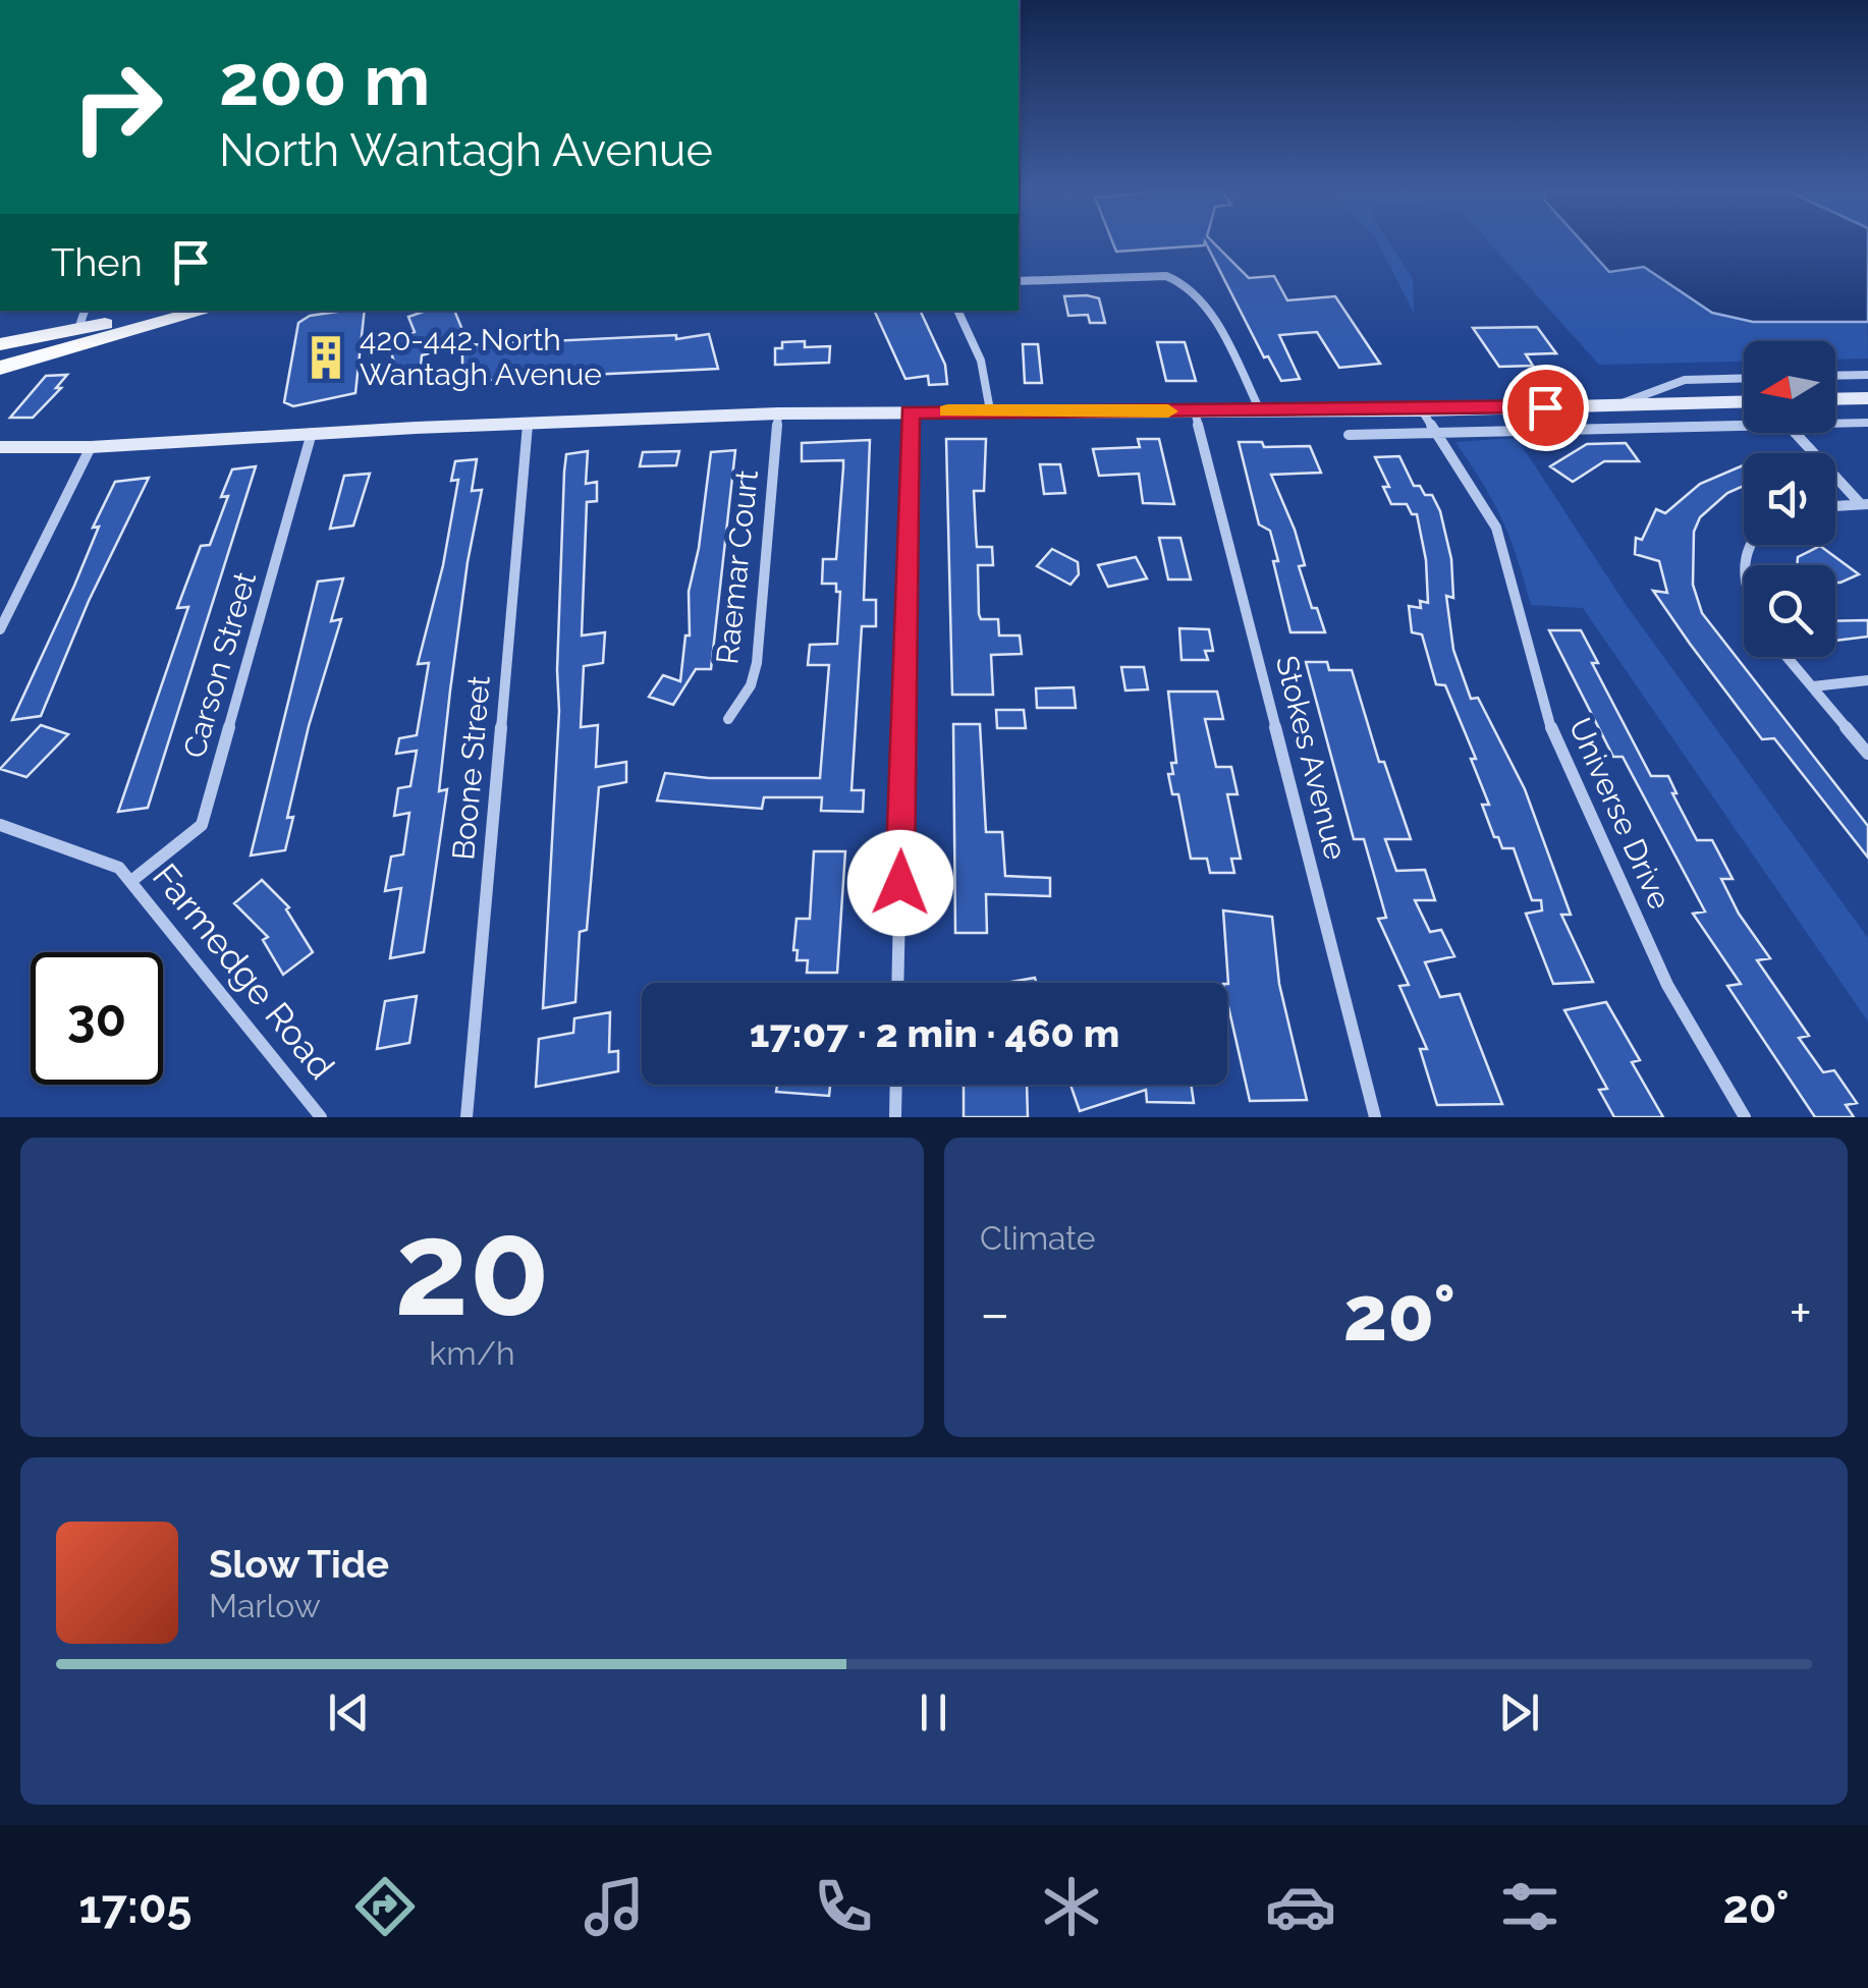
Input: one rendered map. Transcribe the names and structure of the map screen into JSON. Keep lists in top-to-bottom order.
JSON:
{
  "streets": {
    "street": [
      "Raemar Court",
      "Carson Street",
      "Stokes Avenue",
      "Boone Street",
      "Universe Drive",
      "Farmedge Road"
    ]
  },
  "crossings": [
    ["Carson Street", "Farmedge Road"]
  ],
  "places": {
    "building": ["420-442 North Wantagh Avenue"]
  },
  "north": "left",
  "page": {
    "turn": ["200 m", "North Wantagh Avenue"],
    "then": "Then",
    "limit": "30",
    "trip": "17:07 · 2 min · 460 m",
    "tile": [
      ["20", "km/h"],
      "Climate"
    ],
    "heat": ["−", "20°", "+"],
    "song": ["Slow Tide", "Marlow"],
    "tabs": ["17:05", "20°"]
  }
}
